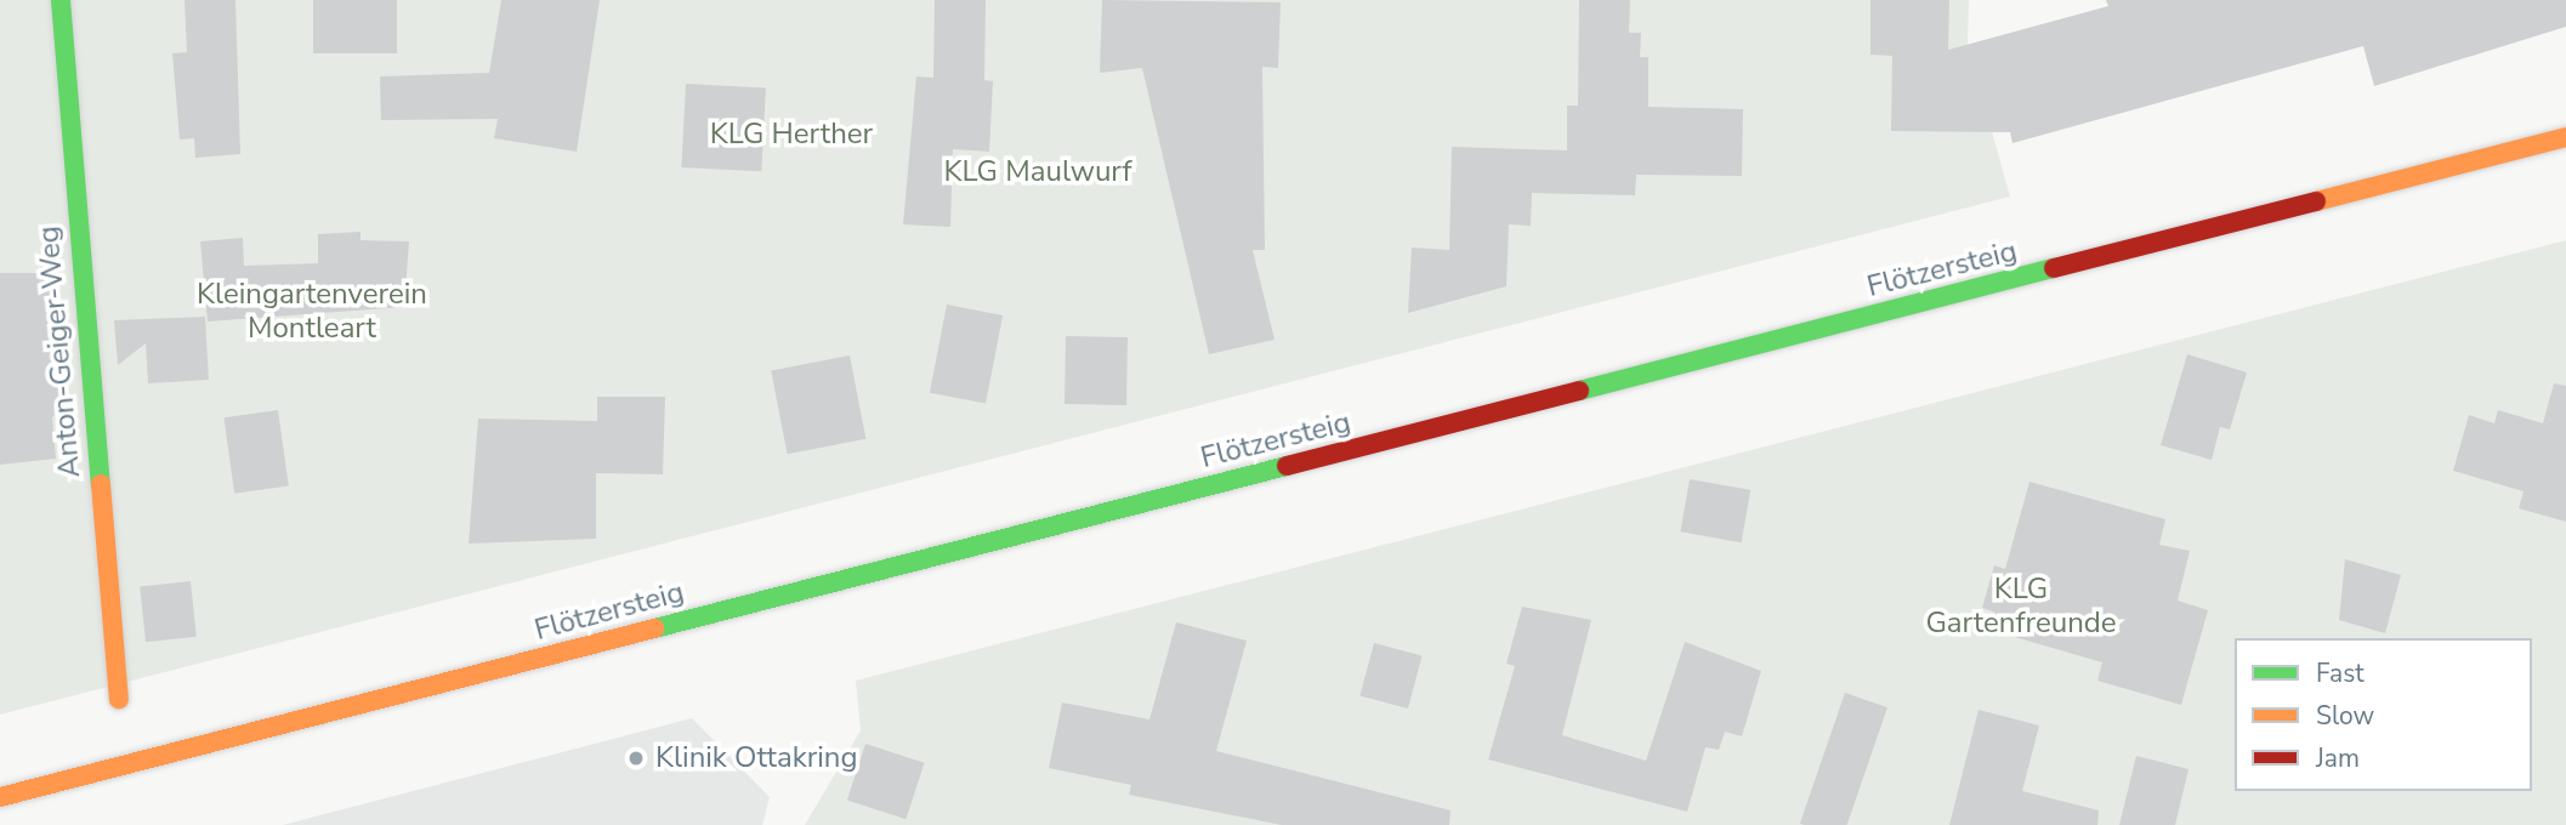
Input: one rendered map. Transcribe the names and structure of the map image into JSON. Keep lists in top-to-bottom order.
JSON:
{
  "streets": {
    "main road": ["Flötzersteig", "Anton-Geiger-Weg"]
  },
  "parks": [
    "KLG Herther",
    "KLG Maulwurf",
    "Kleingartenverein Montleart",
    "KLG Gartenfreunde"
  ],
  "places": ["Klinik Ottakring"],
  "legend": ["Fast", "Slow", "Jam"]
}
